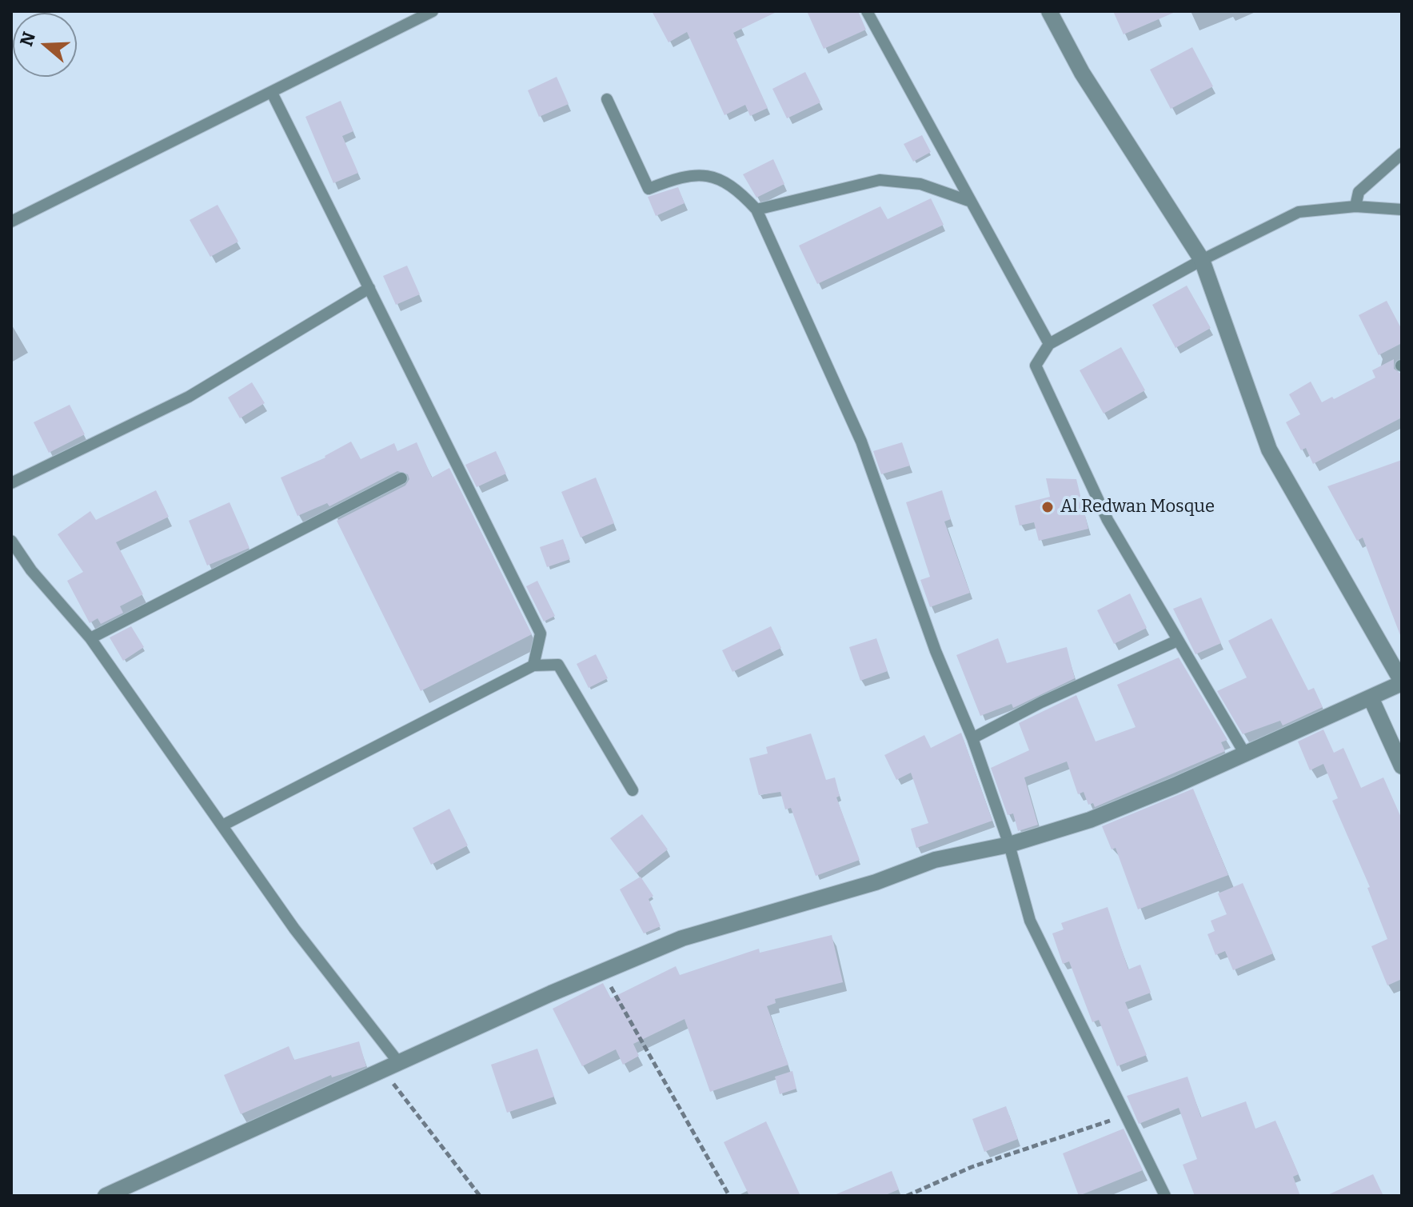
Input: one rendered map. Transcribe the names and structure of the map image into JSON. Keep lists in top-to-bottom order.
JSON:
{
  "places": ["Al Redwan Mosque"],
  "north": "left"
}
